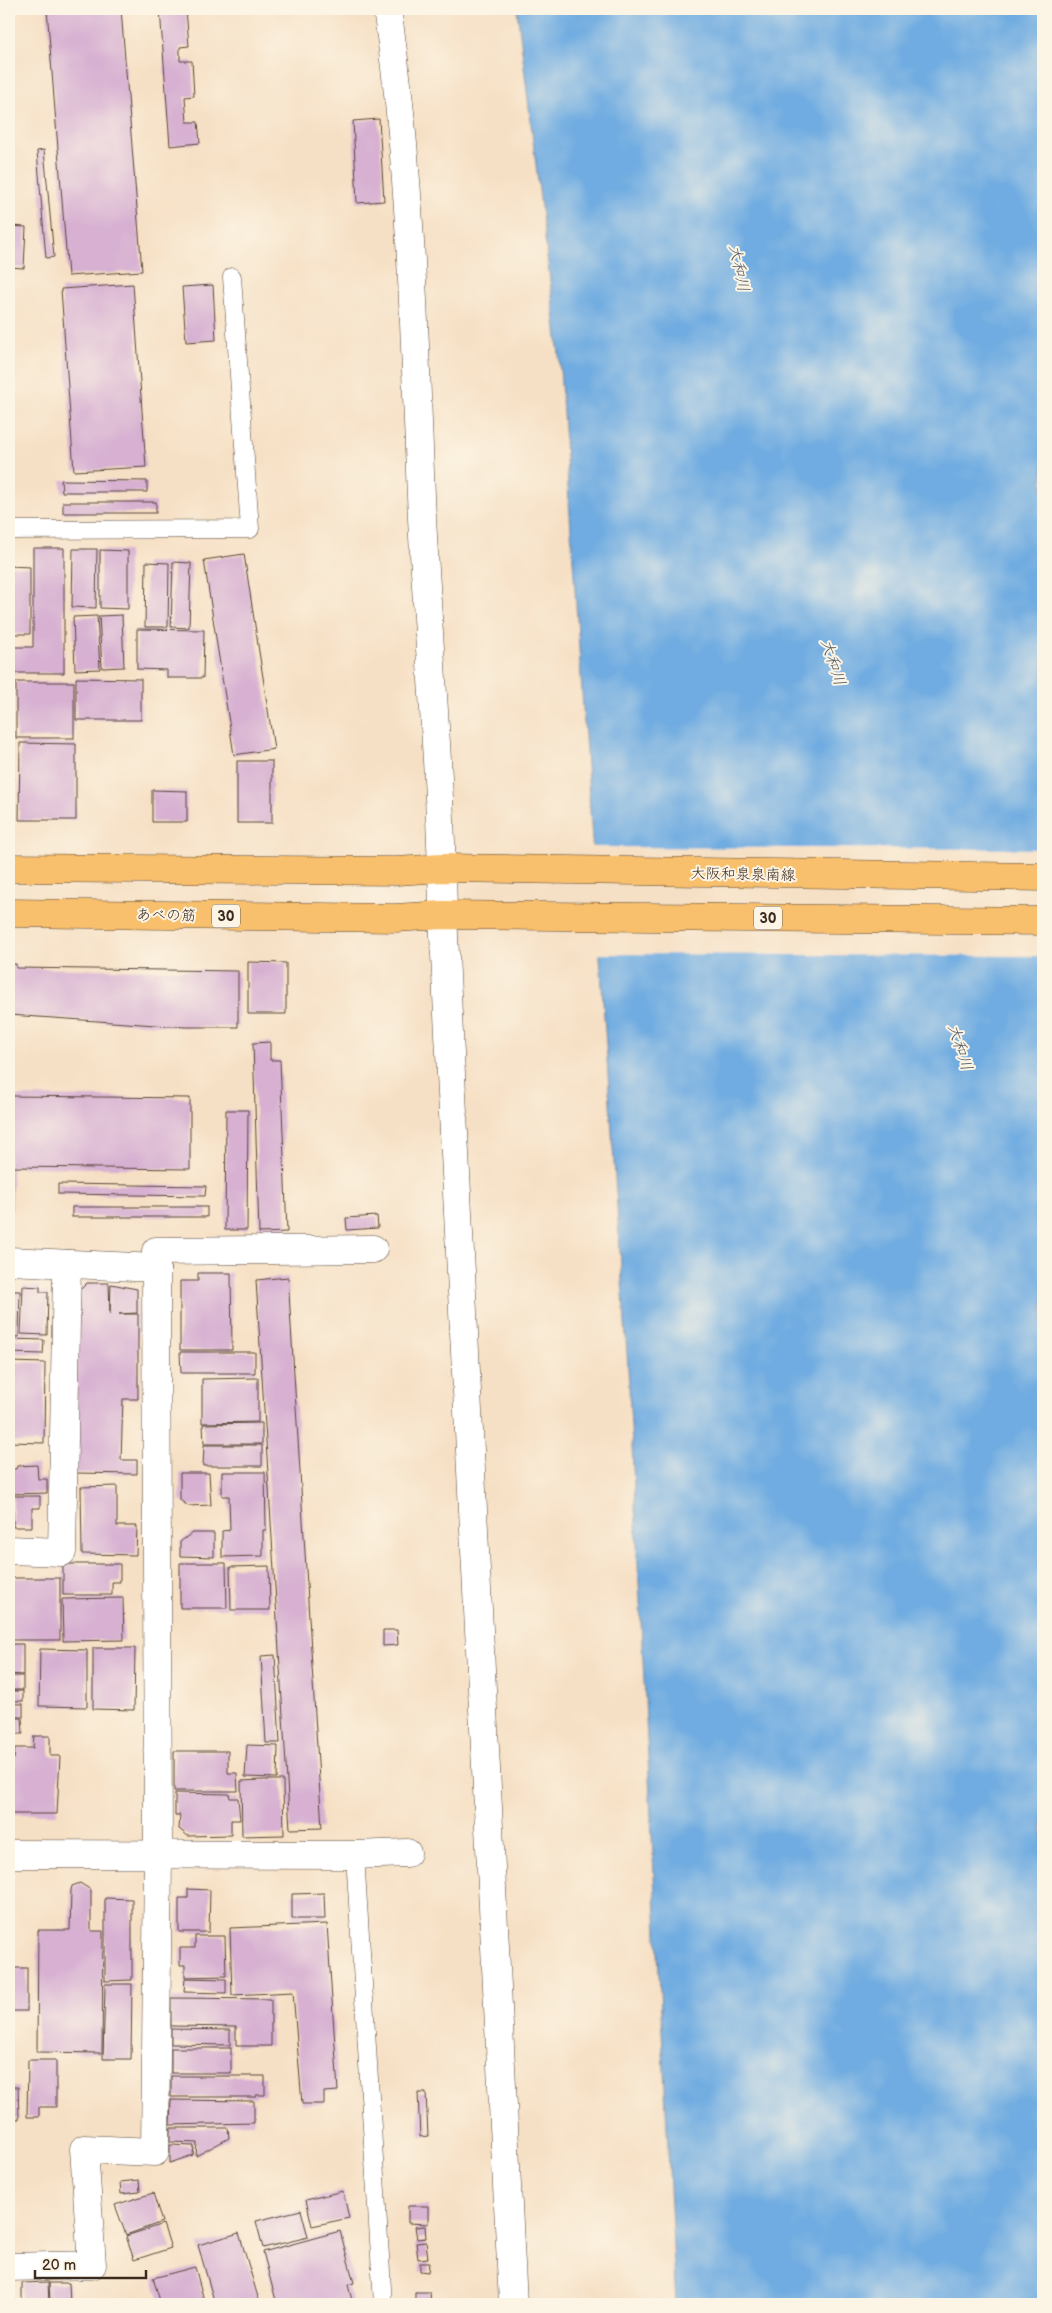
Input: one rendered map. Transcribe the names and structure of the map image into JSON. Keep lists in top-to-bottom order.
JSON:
{
  "streets": {
    "main road": ["大阪和泉泉南線", "あべの筋", "30"]
  },
  "crossings": [
    ["あべの筋", "30"]
  ],
  "water": ["大和川"],
  "scale_bar": "20 m"
}
